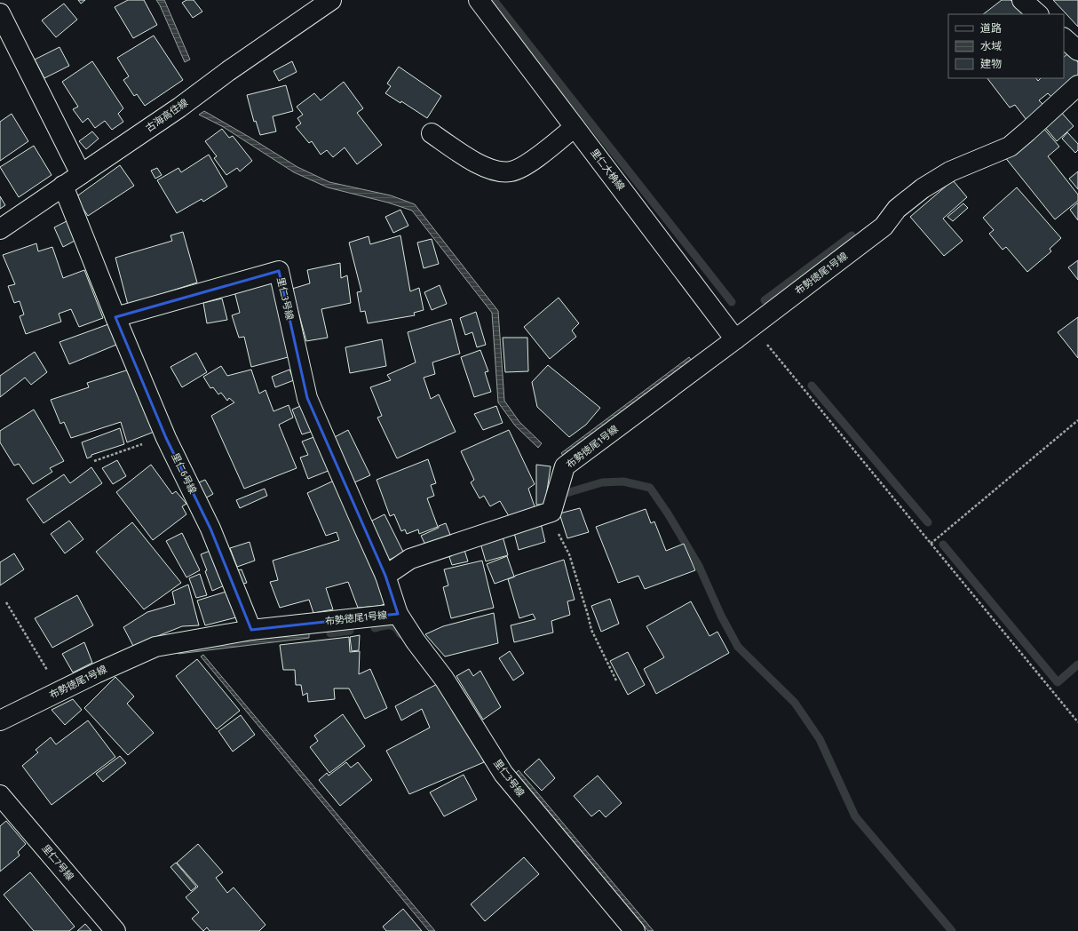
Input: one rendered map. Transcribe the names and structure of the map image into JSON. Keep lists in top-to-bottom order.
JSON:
{
  "streets": {
    "street": [
      "古海高住線",
      "里仁大桷線",
      "布勢徳尾1号線",
      "里仁3号線",
      "里仁6号線",
      "里仁7号線"
    ]
  },
  "crossings": [
    ["里仁大桷線", "布勢徳尾1号線"],
    ["布勢徳尾1号線", "里仁3号線"],
    ["布勢徳尾1号線", "里仁6号線"],
    ["里仁3号線", "里仁6号線"]
  ],
  "legend": ["道路", "水域", "建物"]
}
